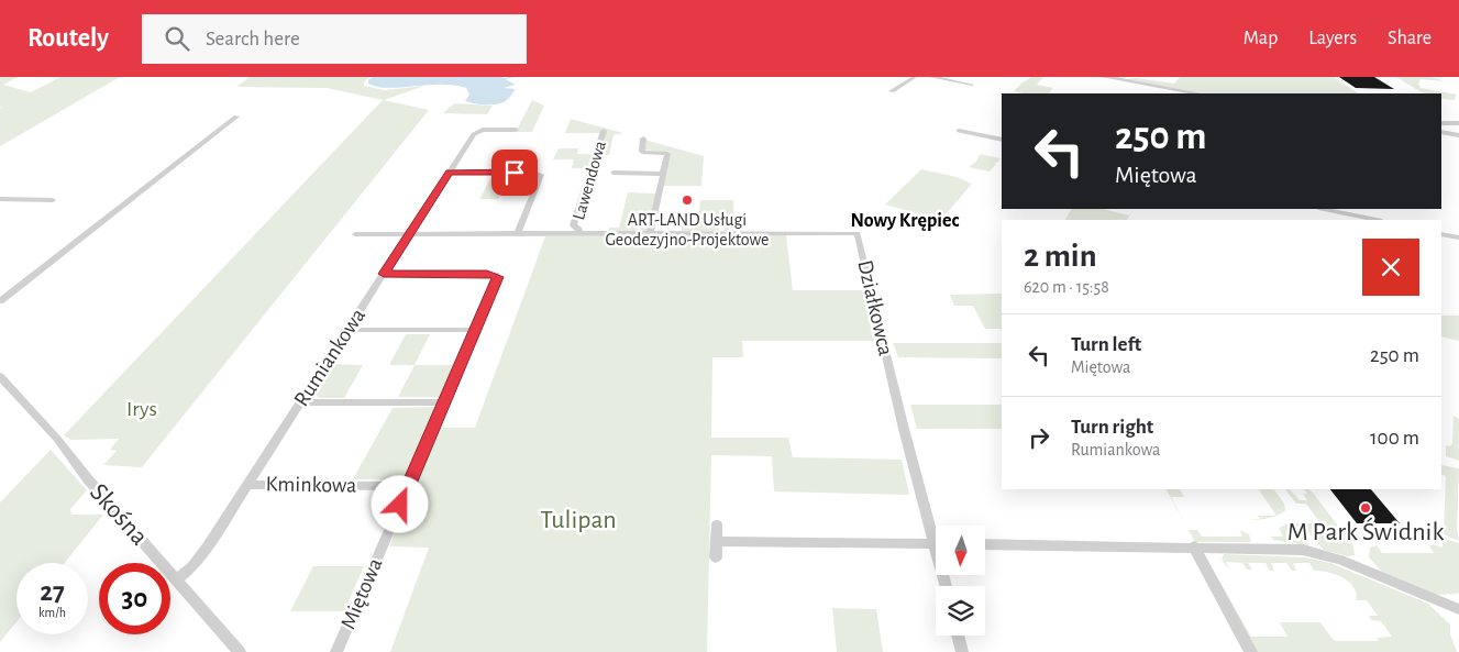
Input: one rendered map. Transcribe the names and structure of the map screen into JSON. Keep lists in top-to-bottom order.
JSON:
{
  "streets": {
    "street": [
      "Lawendowa",
      "Działkowca",
      "Rumiankowa",
      "Kminkowa",
      "Skośna",
      "Miętowa"
    ]
  },
  "crossings": [
    ["Lawendowa", "Działkowca"],
    ["Rumiankowa", "Kminkowa"],
    ["Rumiankowa", "Skośna"],
    ["Rumiankowa", "Miętowa"],
    ["Kminkowa", "Miętowa"]
  ],
  "districts": ["Nowy Krępiec"],
  "parks": ["Irys", "Tulipan"],
  "places": ["ART-LAND Usługi Geodezyjno-Projektowe", "M Park Świdnik"],
  "north": "bottom",
  "page": {
    "header": "Routely",
    "search": "Search here",
    "nav": ["Map", "Layers", "Share"],
    "turn": ["250 m", "Miętowa"],
    "heading": ["2 min", "620 m · 15:58"],
    "list": [
      {
        "name": "Turn left",
        "note": "Miętowa",
        "value": "250 m"
      },
      {
        "name": "Turn right",
        "note": "Rumiankowa",
        "value": "100 m"
      }
    ],
    "speed": "27 km/h",
    "limit": "30"
  }
}
